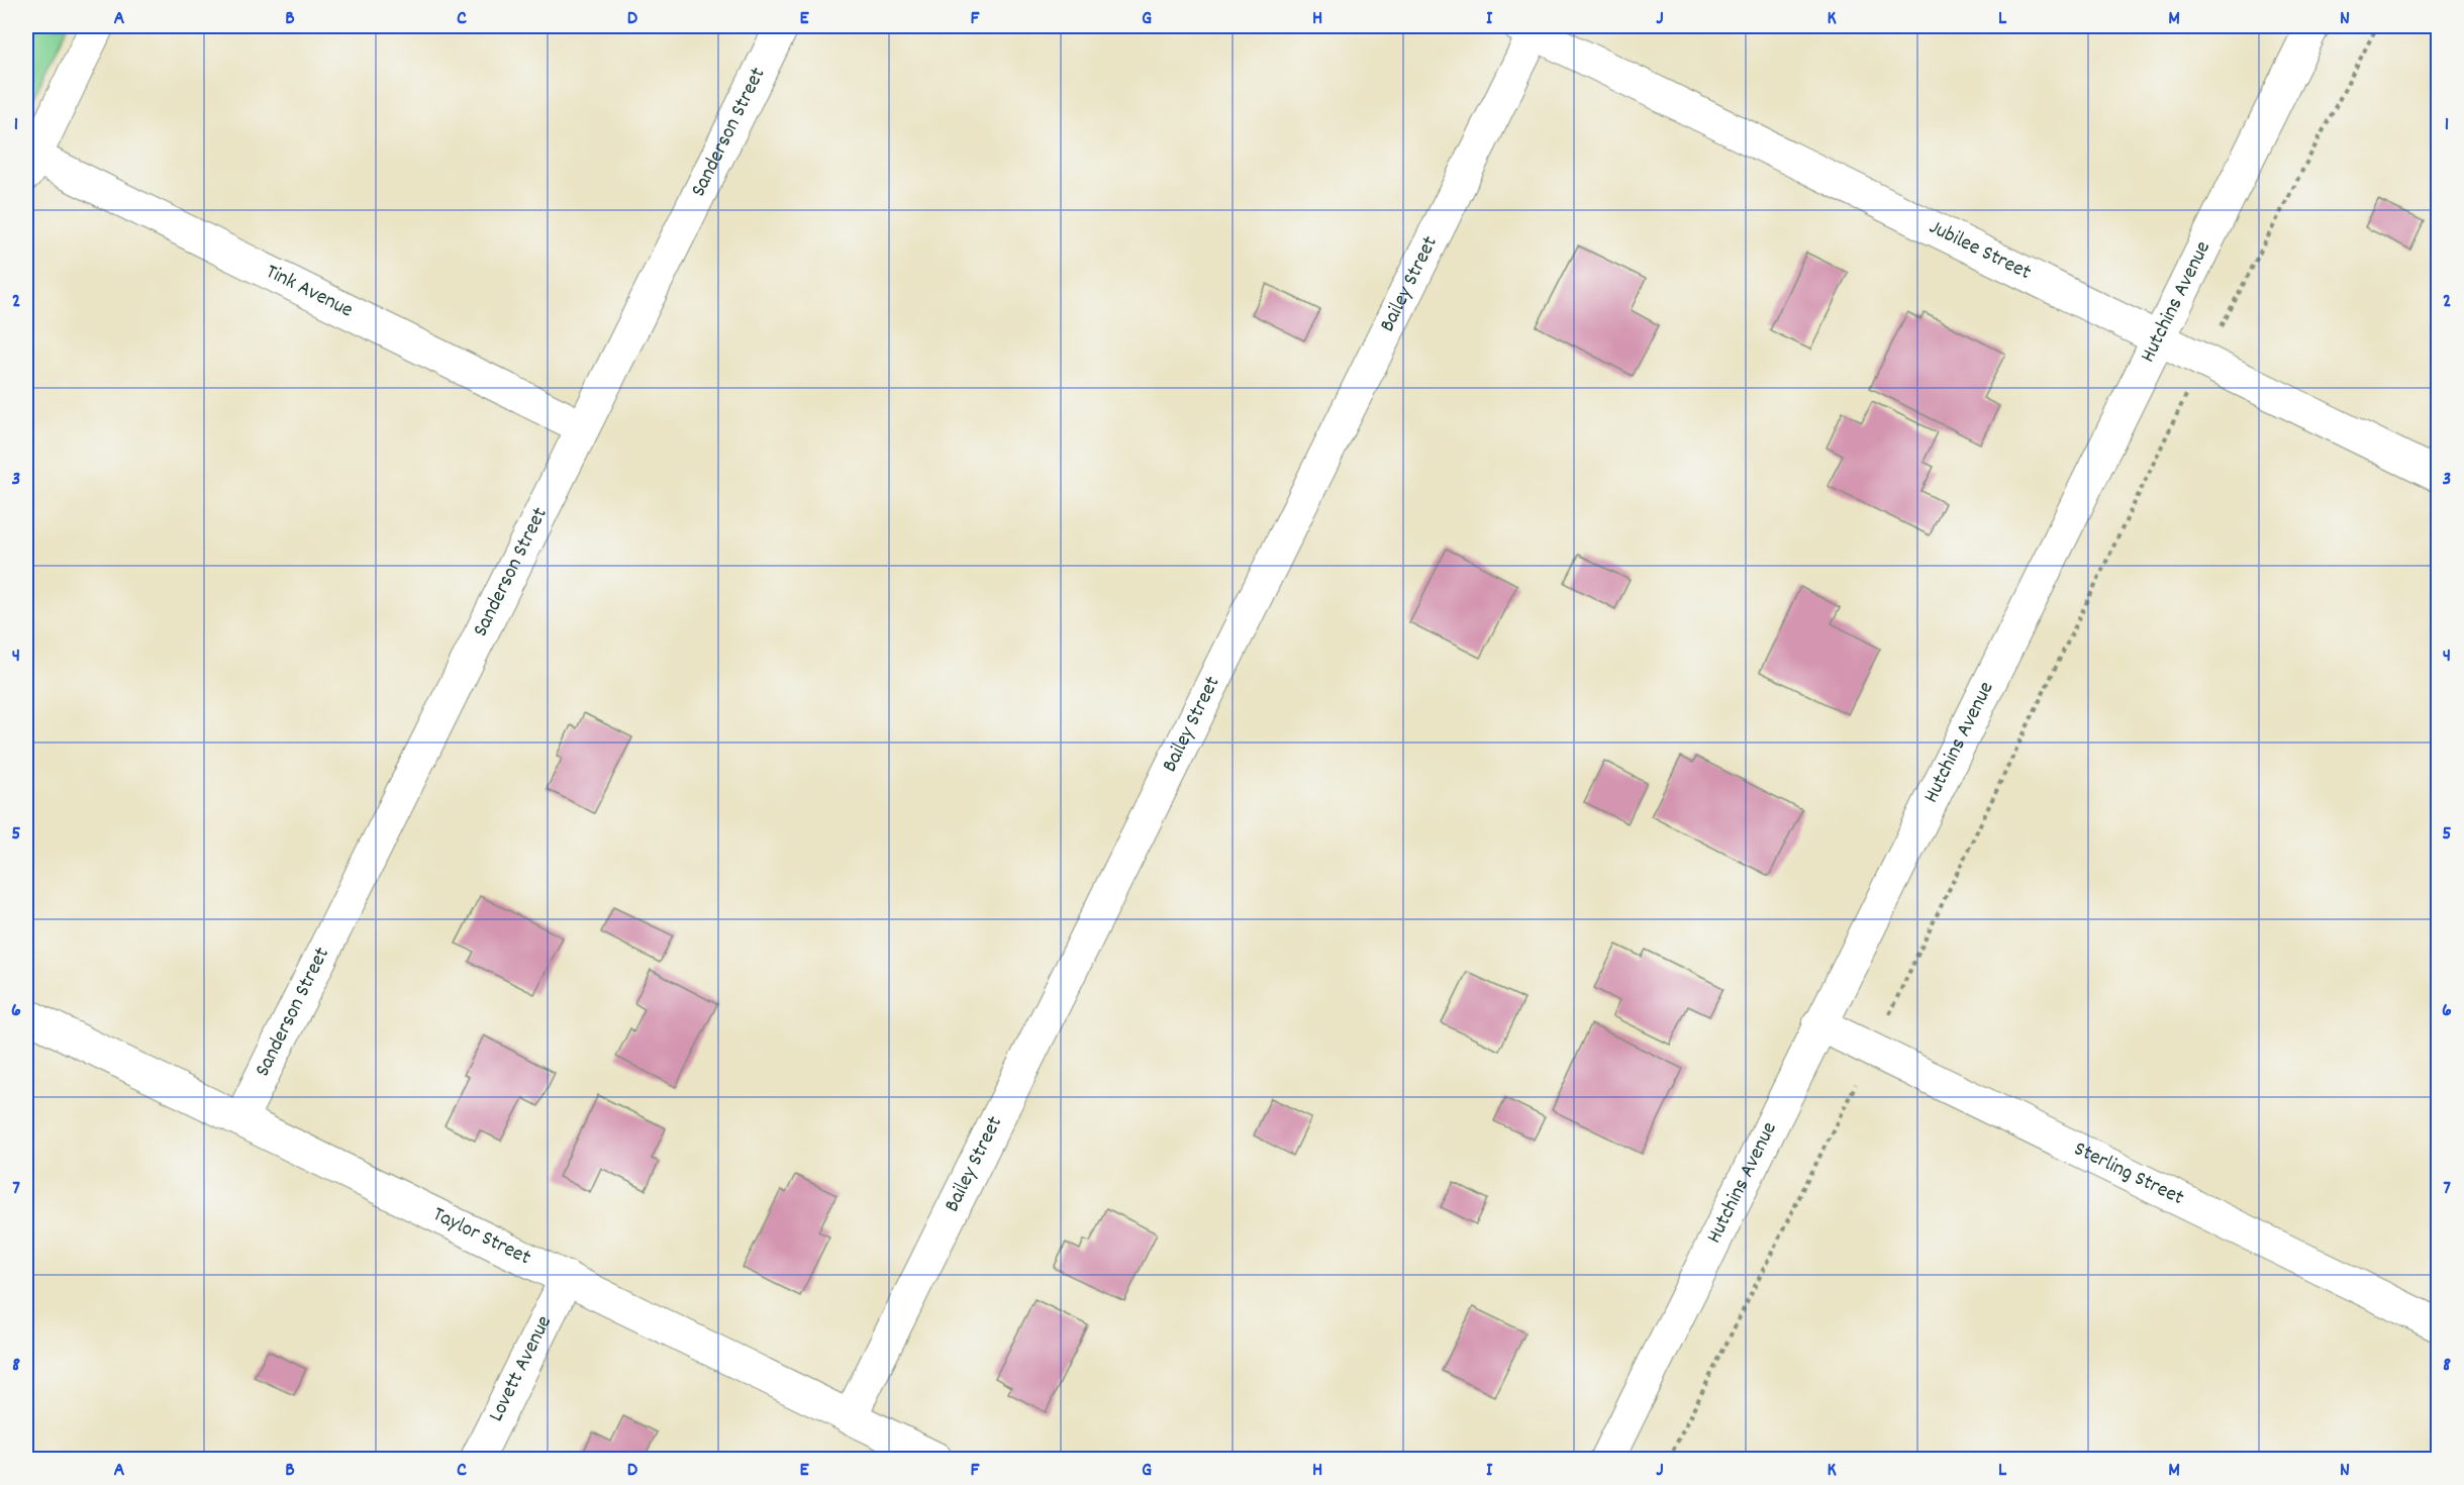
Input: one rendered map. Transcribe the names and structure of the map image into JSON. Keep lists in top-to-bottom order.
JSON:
{
  "streets": {
    "street": [
      "Sanderson Street",
      "Jubilee Street",
      "Bailey Street",
      "Tink Avenue",
      "Hutchins Avenue",
      "Sterling Street",
      "Taylor Street",
      "Lovett Avenue"
    ]
  },
  "crossings": [
    ["Sanderson Street", "Tink Avenue"],
    ["Sanderson Street", "Taylor Street"],
    ["Jubilee Street", "Bailey Street"],
    ["Jubilee Street", "Hutchins Avenue"],
    ["Bailey Street", "Taylor Street"],
    ["Hutchins Avenue", "Sterling Street"],
    ["Taylor Street", "Lovett Avenue"]
  ],
  "grid": {
    "columns": [
      "A",
      "B",
      "C",
      "D",
      "E",
      "F",
      "G",
      "H",
      "I",
      "J",
      "K",
      "L",
      "M",
      "N"
    ],
    "rows": [
      "1",
      "2",
      "3",
      "4",
      "5",
      "6",
      "7",
      "8"
    ]
  }
}
